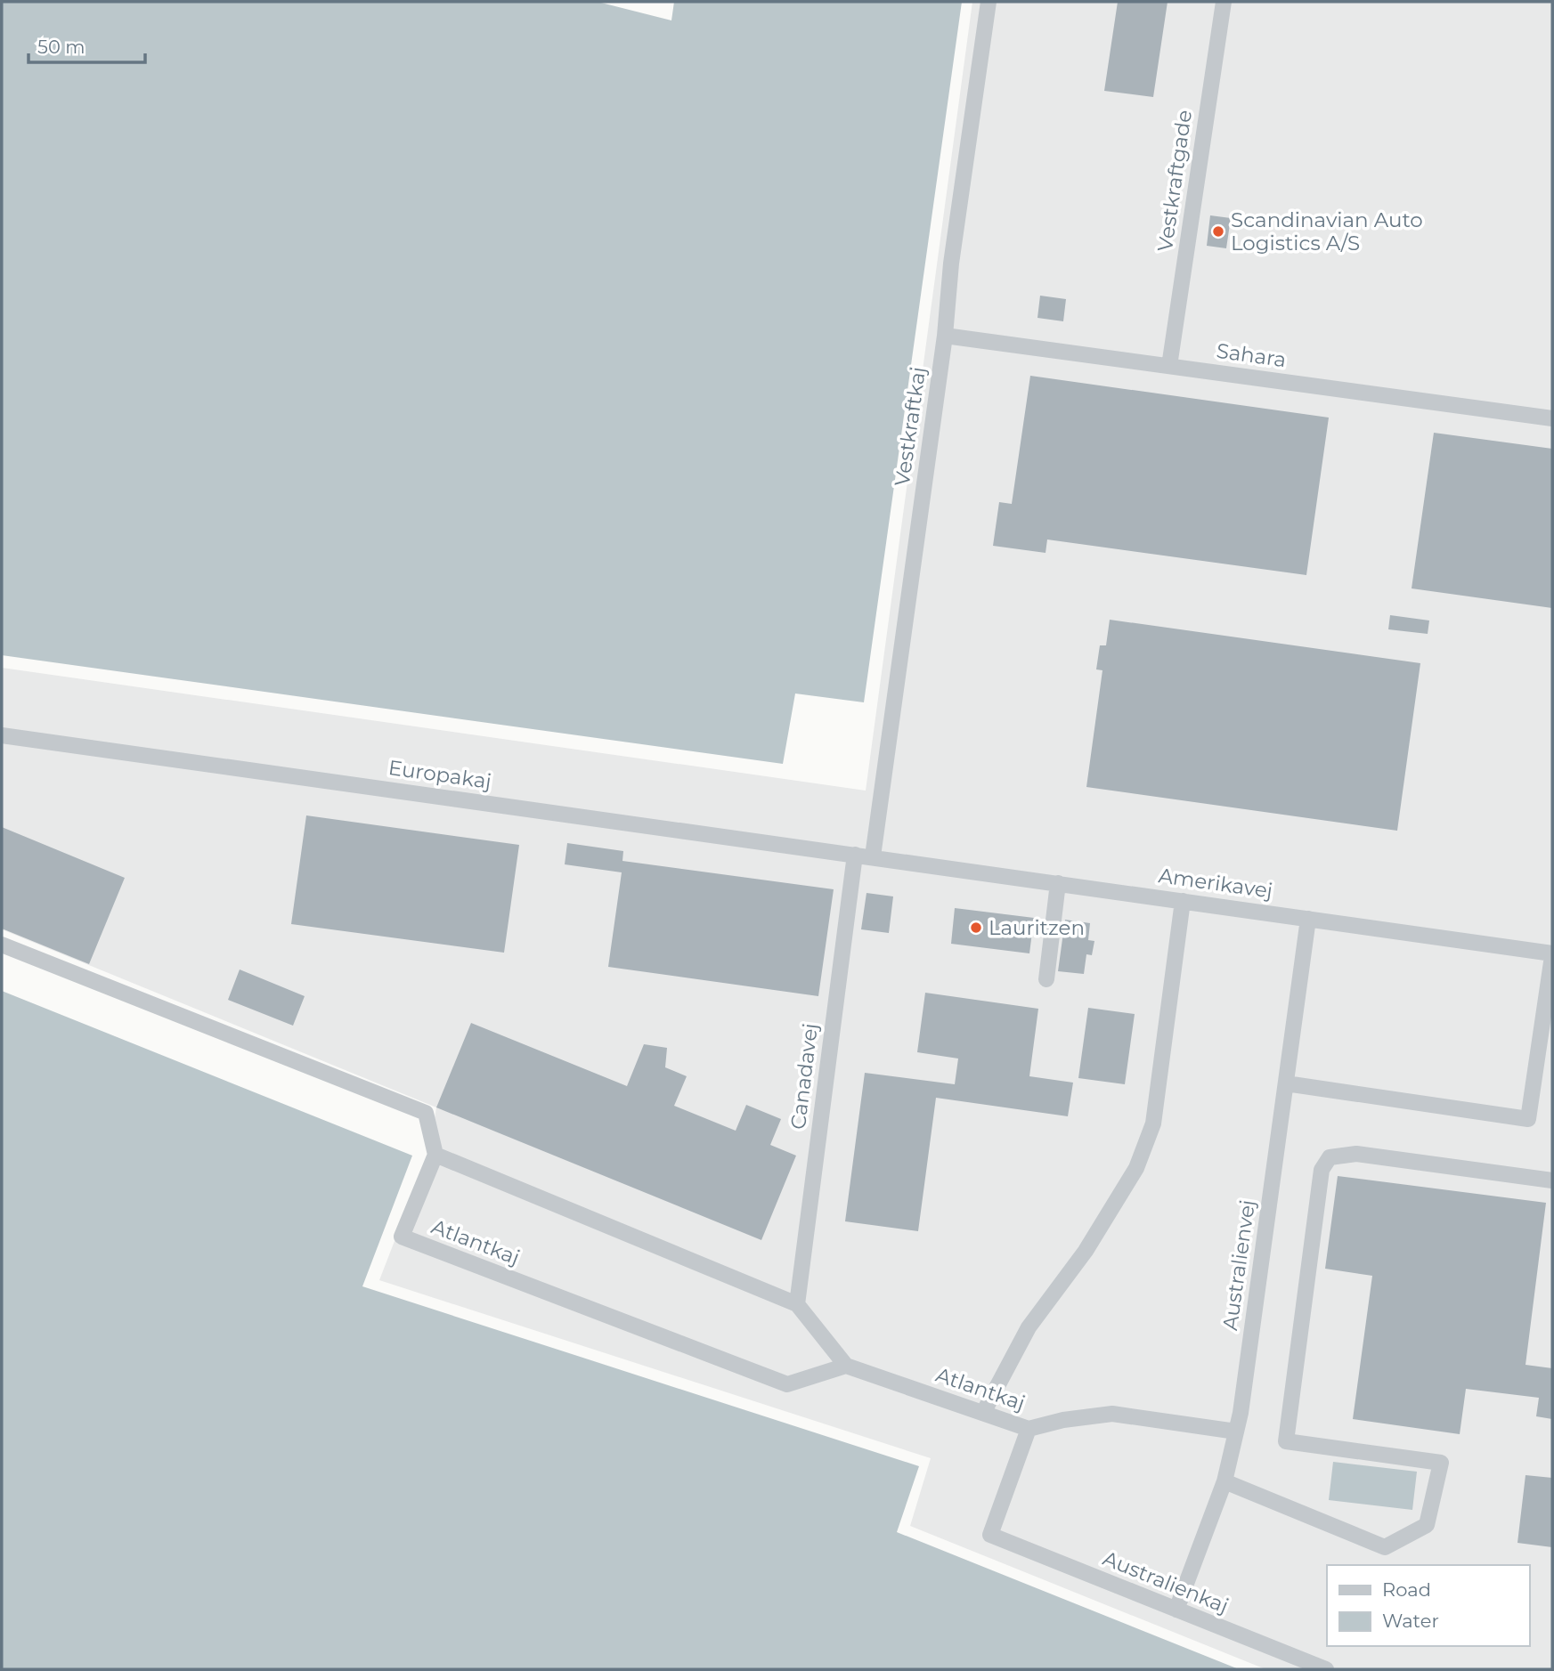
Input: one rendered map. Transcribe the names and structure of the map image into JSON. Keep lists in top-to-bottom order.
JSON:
{
  "streets": {
    "street": [
      "Vestkraftgade",
      "Sahara",
      "Vestkraftkaj",
      "Europakaj",
      "Amerikavej",
      "Canadavej",
      "Atlantkaj",
      "Australienvej",
      "Australienkaj"
    ]
  },
  "crossings": [
    ["Vestkraftgade", "Sahara"],
    ["Sahara", "Vestkraftkaj"],
    ["Vestkraftkaj", "Europakaj"],
    ["Vestkraftkaj", "Amerikavej"],
    ["Europakaj", "Amerikavej"],
    ["Europakaj", "Canadavej"],
    ["Amerikavej", "Australienvej"],
    ["Atlantkaj", "Australienkaj"],
    ["Australienvej", "Australienkaj"]
  ],
  "places": ["Scandinavian Auto Logistics A/S", "Lauritzen"],
  "legend": ["Road", "Water"],
  "scale_bar": "50 m"
}
